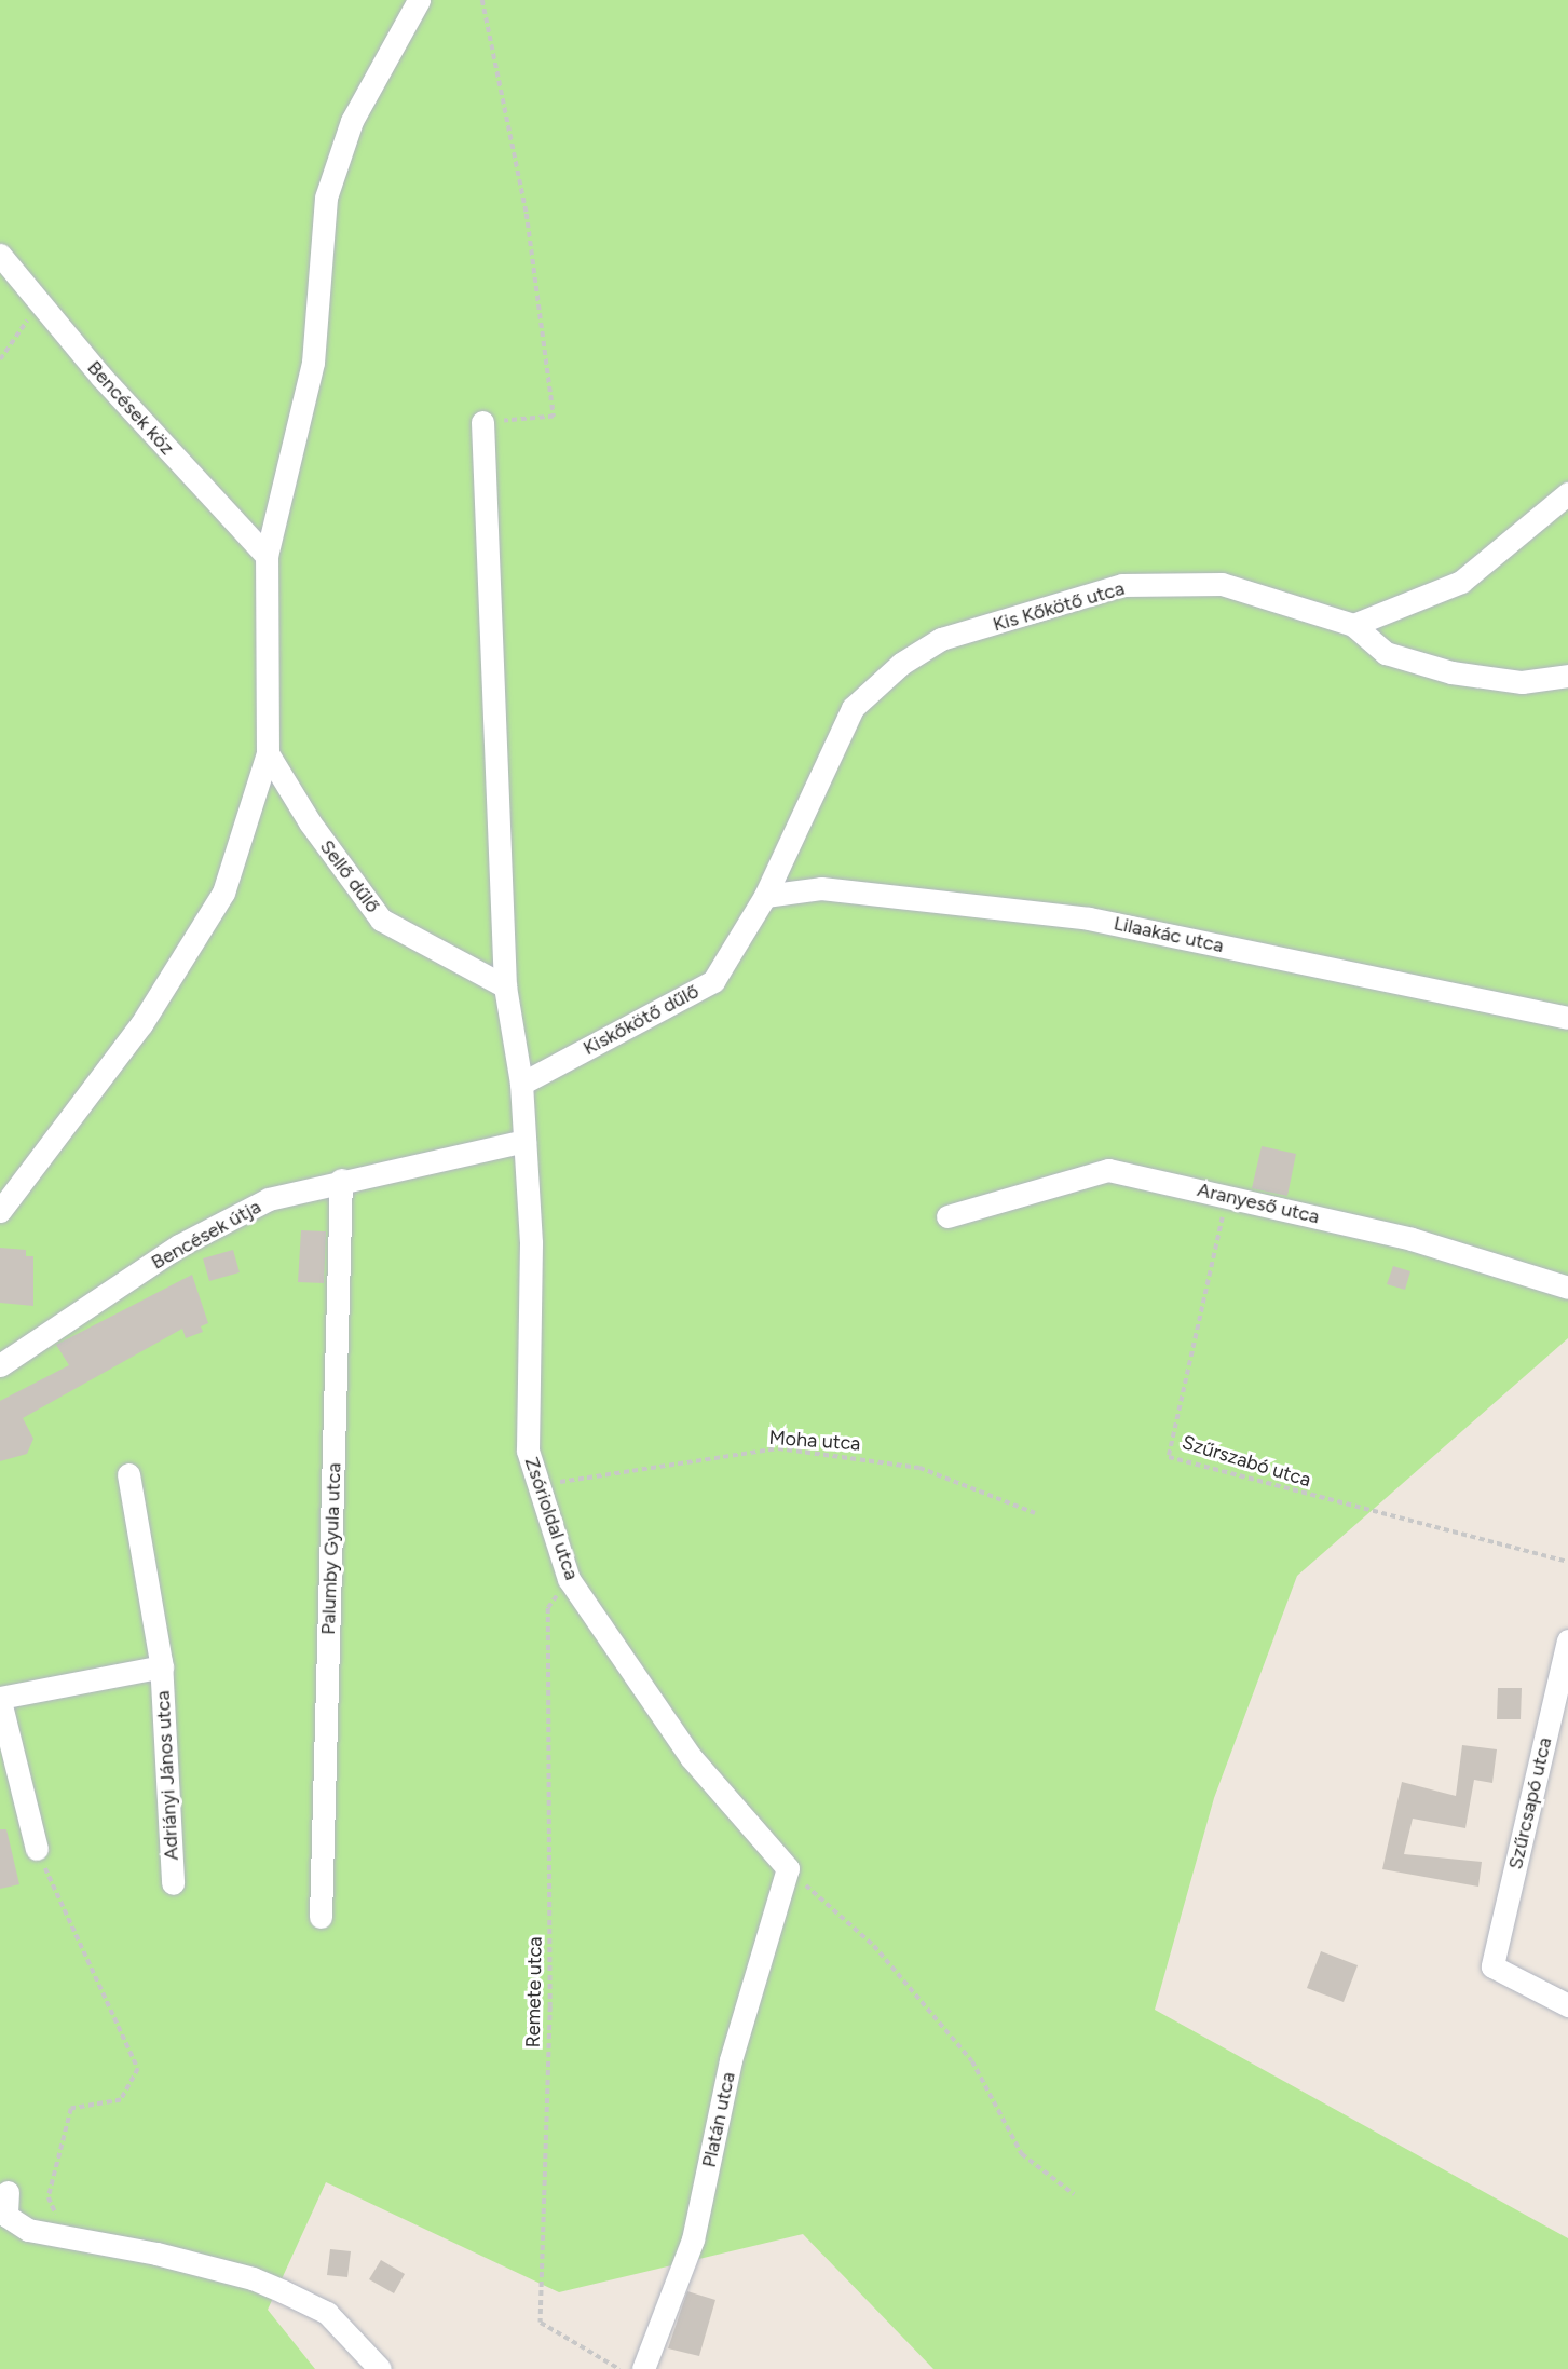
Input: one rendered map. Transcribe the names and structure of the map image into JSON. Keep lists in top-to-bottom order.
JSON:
{
  "streets": {
    "street": [
      "Bencések köz",
      "Kis Kőkötő utca",
      "Sellő dűlő",
      "Lilaakác utca",
      "Kiskőkötő dűlő",
      "Aranyeső utca",
      "Bencések útja",
      "Zsórioldal utca",
      "Palumby Gyula utca",
      "Adriányi János utca",
      "Szűrcsapó utca",
      "Platán utca"
    ],
    "path": ["Moha utca", "Szűrszabó utca", "Remete utca"]
  },
  "crossings": [
    ["Kis Kőkötő utca", "Lilaakác utca"],
    ["Kis Kőkötő utca", "Kiskőkötő dűlő"],
    ["Sellő dűlő", "Zsórioldal utca"],
    ["Lilaakác utca", "Kiskőkötő dűlő"],
    ["Kiskőkötő dűlő", "Zsórioldal utca"],
    ["Aranyeső utca", "Szűrszabó utca"],
    ["Bencések útja", "Zsórioldal utca"],
    ["Bencések útja", "Palumby Gyula utca"],
    ["Moha utca", "Zsórioldal utca"],
    ["Zsórioldal utca", "Remete utca"],
    ["Zsórioldal utca", "Platán utca"]
  ]
}
